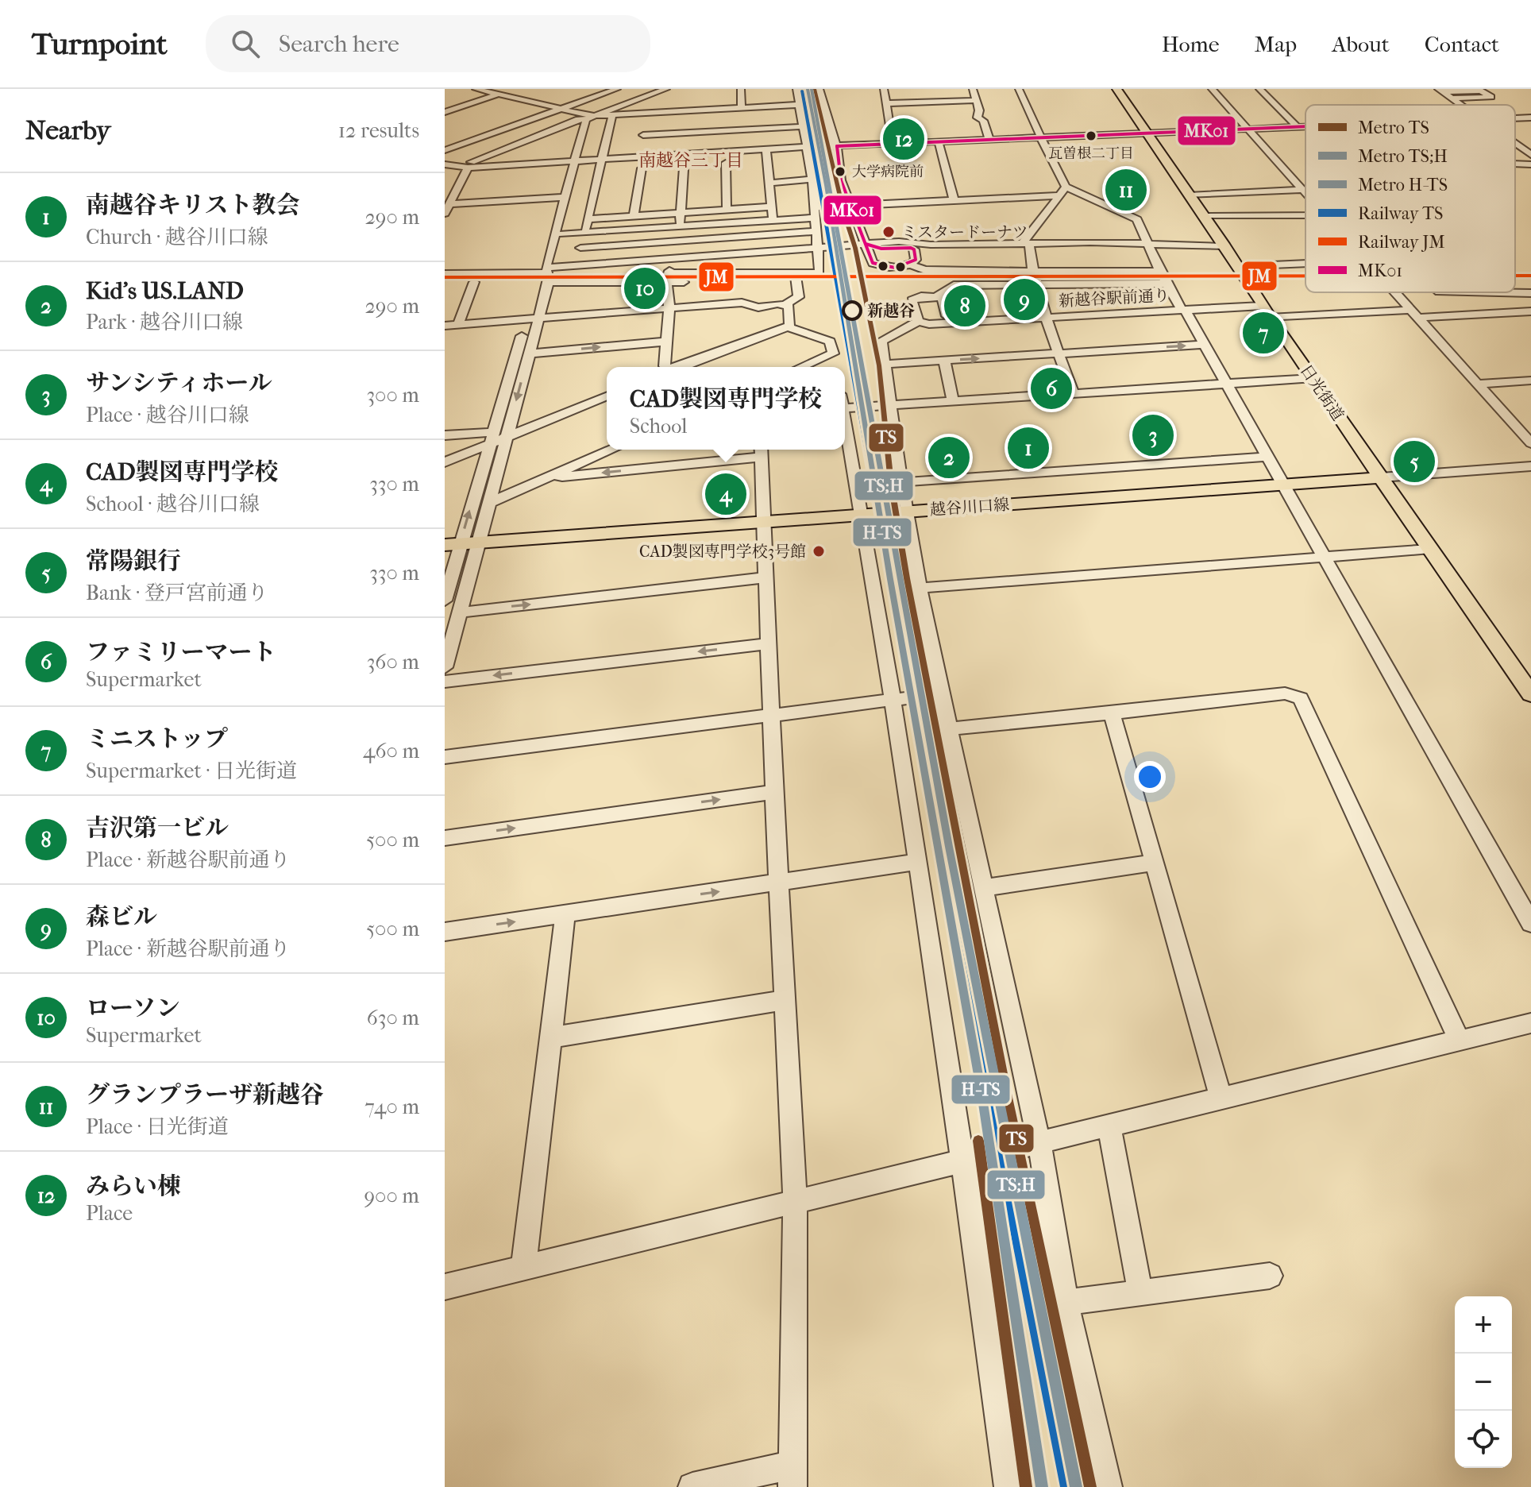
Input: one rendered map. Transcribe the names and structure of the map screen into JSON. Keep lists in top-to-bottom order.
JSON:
{
  "streets": {
    "main road": ["日光街道", "越谷川口線"],
    "street": ["新越谷駅前通り"]
  },
  "crossings": [
    ["新越谷駅前通り", "日光街道"],
    ["日光街道", "越谷川口線"]
  ],
  "districts": ["南越谷三丁目"],
  "places": [
    "瓦曽根二丁目",
    "大学病院前",
    "ミスタードーナツ",
    "新越谷",
    "CAD製図専門学校3号館"
  ],
  "lines": [
    "metro line TS",
    "metro line TS;H",
    "metro line H-TS",
    "rail line TS",
    "transit line MK01",
    "rail line JM"
  ],
  "legend": [
    "Metro TS",
    "Metro TS;H",
    "Metro H-TS",
    "Railway TS",
    "Railway JM",
    "MK01"
  ],
  "page": {
    "header": "Turnpoint",
    "search": "Search here",
    "nav": [
      "Home",
      "Map",
      "About",
      "Contact"
    ],
    "heading": ["Nearby", "12 results"],
    "pins": [
      "12",
      "11",
      "10",
      "9",
      "8",
      "7",
      "6",
      "3",
      "1",
      "2",
      "5",
      "4"
    ],
    "list": [
      {
        "mark": "1",
        "name": "南越谷キリスト教会",
        "note": "Church · 越谷川口線",
        "value": "290 m"
      },
      {
        "mark": "2",
        "name": "Kid's US.LAND",
        "note": "Park · 越谷川口線",
        "value": "290 m"
      },
      {
        "mark": "3",
        "name": "サンシティホール",
        "note": "Place · 越谷川口線",
        "value": "300 m"
      },
      {
        "mark": "4",
        "name": "CAD製図専門学校",
        "note": "School · 越谷川口線",
        "value": "330 m"
      },
      {
        "mark": "5",
        "name": "常陽銀行",
        "note": "Bank · 登戸宮前通り",
        "value": "330 m"
      },
      {
        "mark": "6",
        "name": "ファミリーマート",
        "note": "Supermarket",
        "value": "360 m"
      },
      {
        "mark": "7",
        "name": "ミニストップ",
        "note": "Supermarket · 日光街道",
        "value": "460 m"
      },
      {
        "mark": "8",
        "name": "吉沢第一ビル",
        "note": "Place · 新越谷駅前通り",
        "value": "500 m"
      },
      {
        "mark": "9",
        "name": "森ビル",
        "note": "Place · 新越谷駅前通り",
        "value": "500 m"
      },
      {
        "mark": "10",
        "name": "ローソン",
        "note": "Supermarket",
        "value": "630 m"
      },
      {
        "mark": "11",
        "name": "グランプラーザ新越谷",
        "note": "Place · 日光街道",
        "value": "740 m"
      },
      {
        "mark": "12",
        "name": "みらい棟",
        "note": "Place",
        "value": "900 m"
      }
    ],
    "popup": ["CAD製図専門学校", "School"],
    "map_buttons": ["+", "−"]
  }
}
